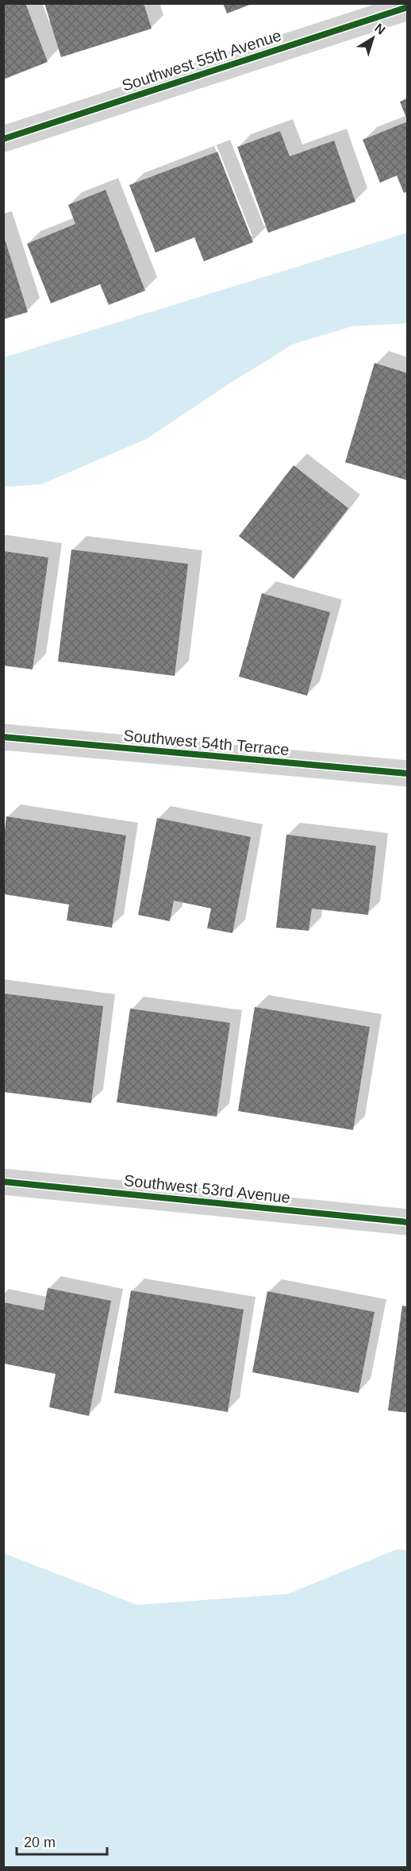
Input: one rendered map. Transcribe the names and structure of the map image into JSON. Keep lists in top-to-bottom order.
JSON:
{
  "streets": {
    "street": ["Southwest 55th Avenue", "Southwest 54th Terrace", "Southwest 53rd Avenue"]
  },
  "scale_bar": "20 m",
  "north": "top right"
}
